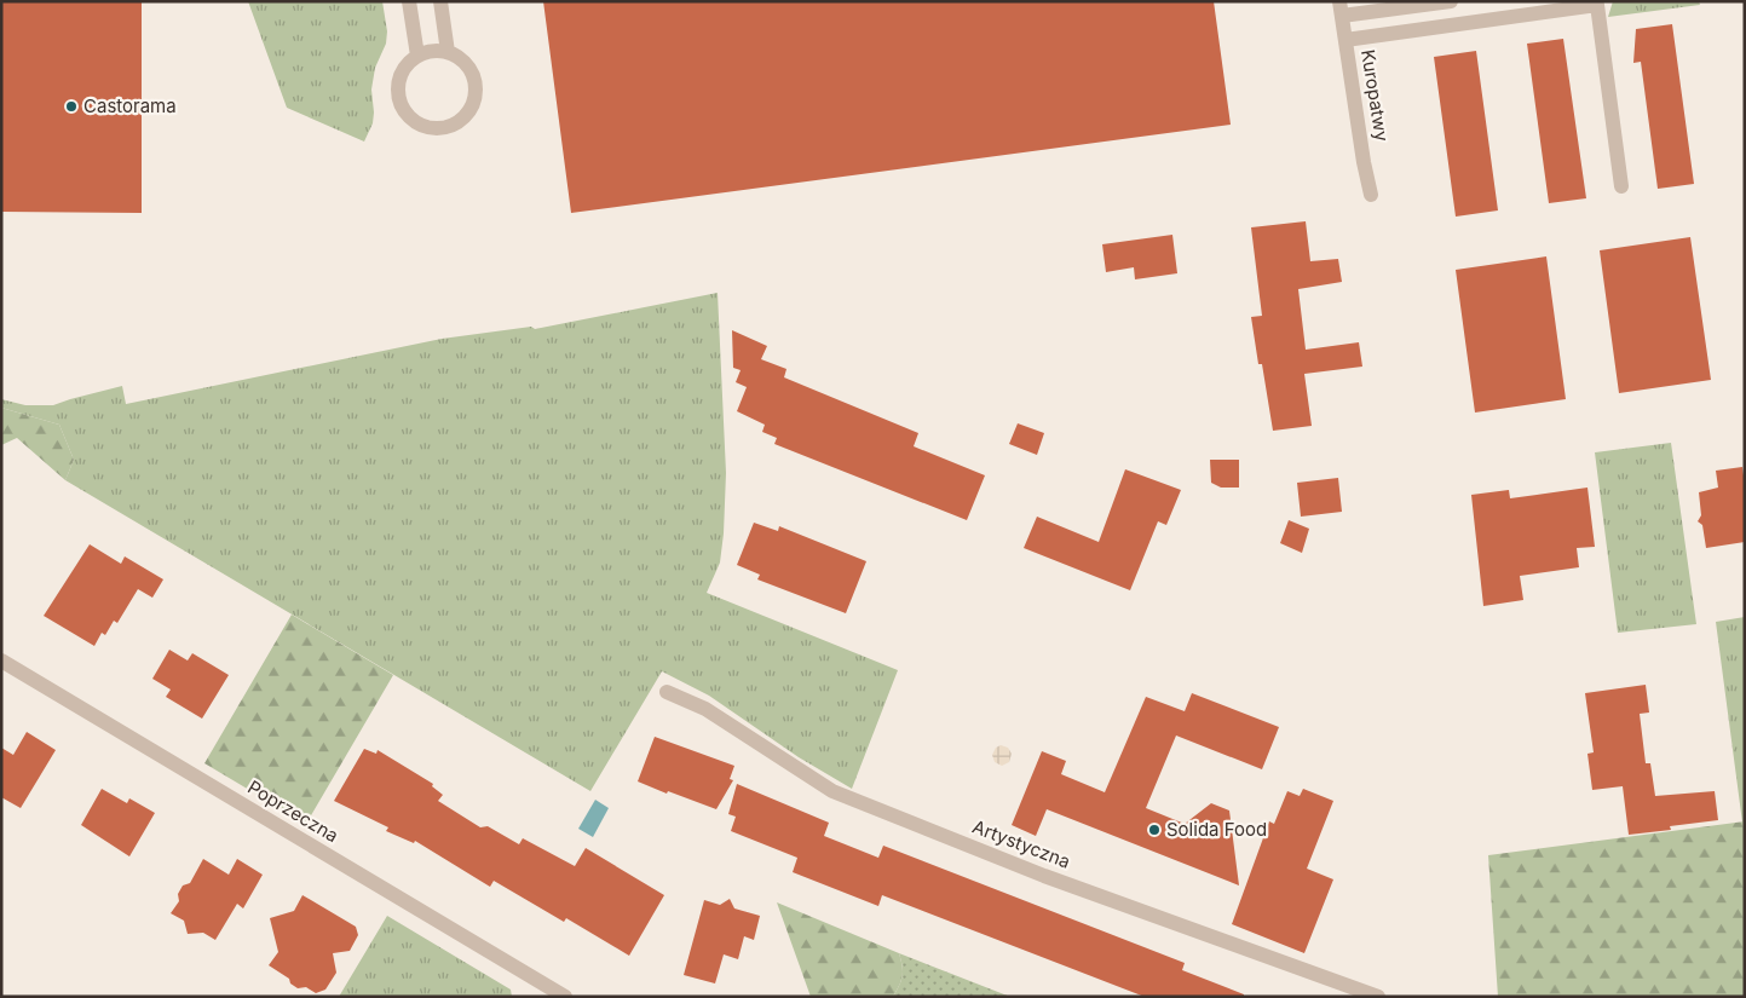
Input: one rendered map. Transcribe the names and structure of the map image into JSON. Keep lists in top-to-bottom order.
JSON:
{
  "streets": {
    "street": ["Kuropatwy", "Poprzeczna", "Artystyczna"]
  },
  "places": ["Castorama", "Solida Food"]
}
